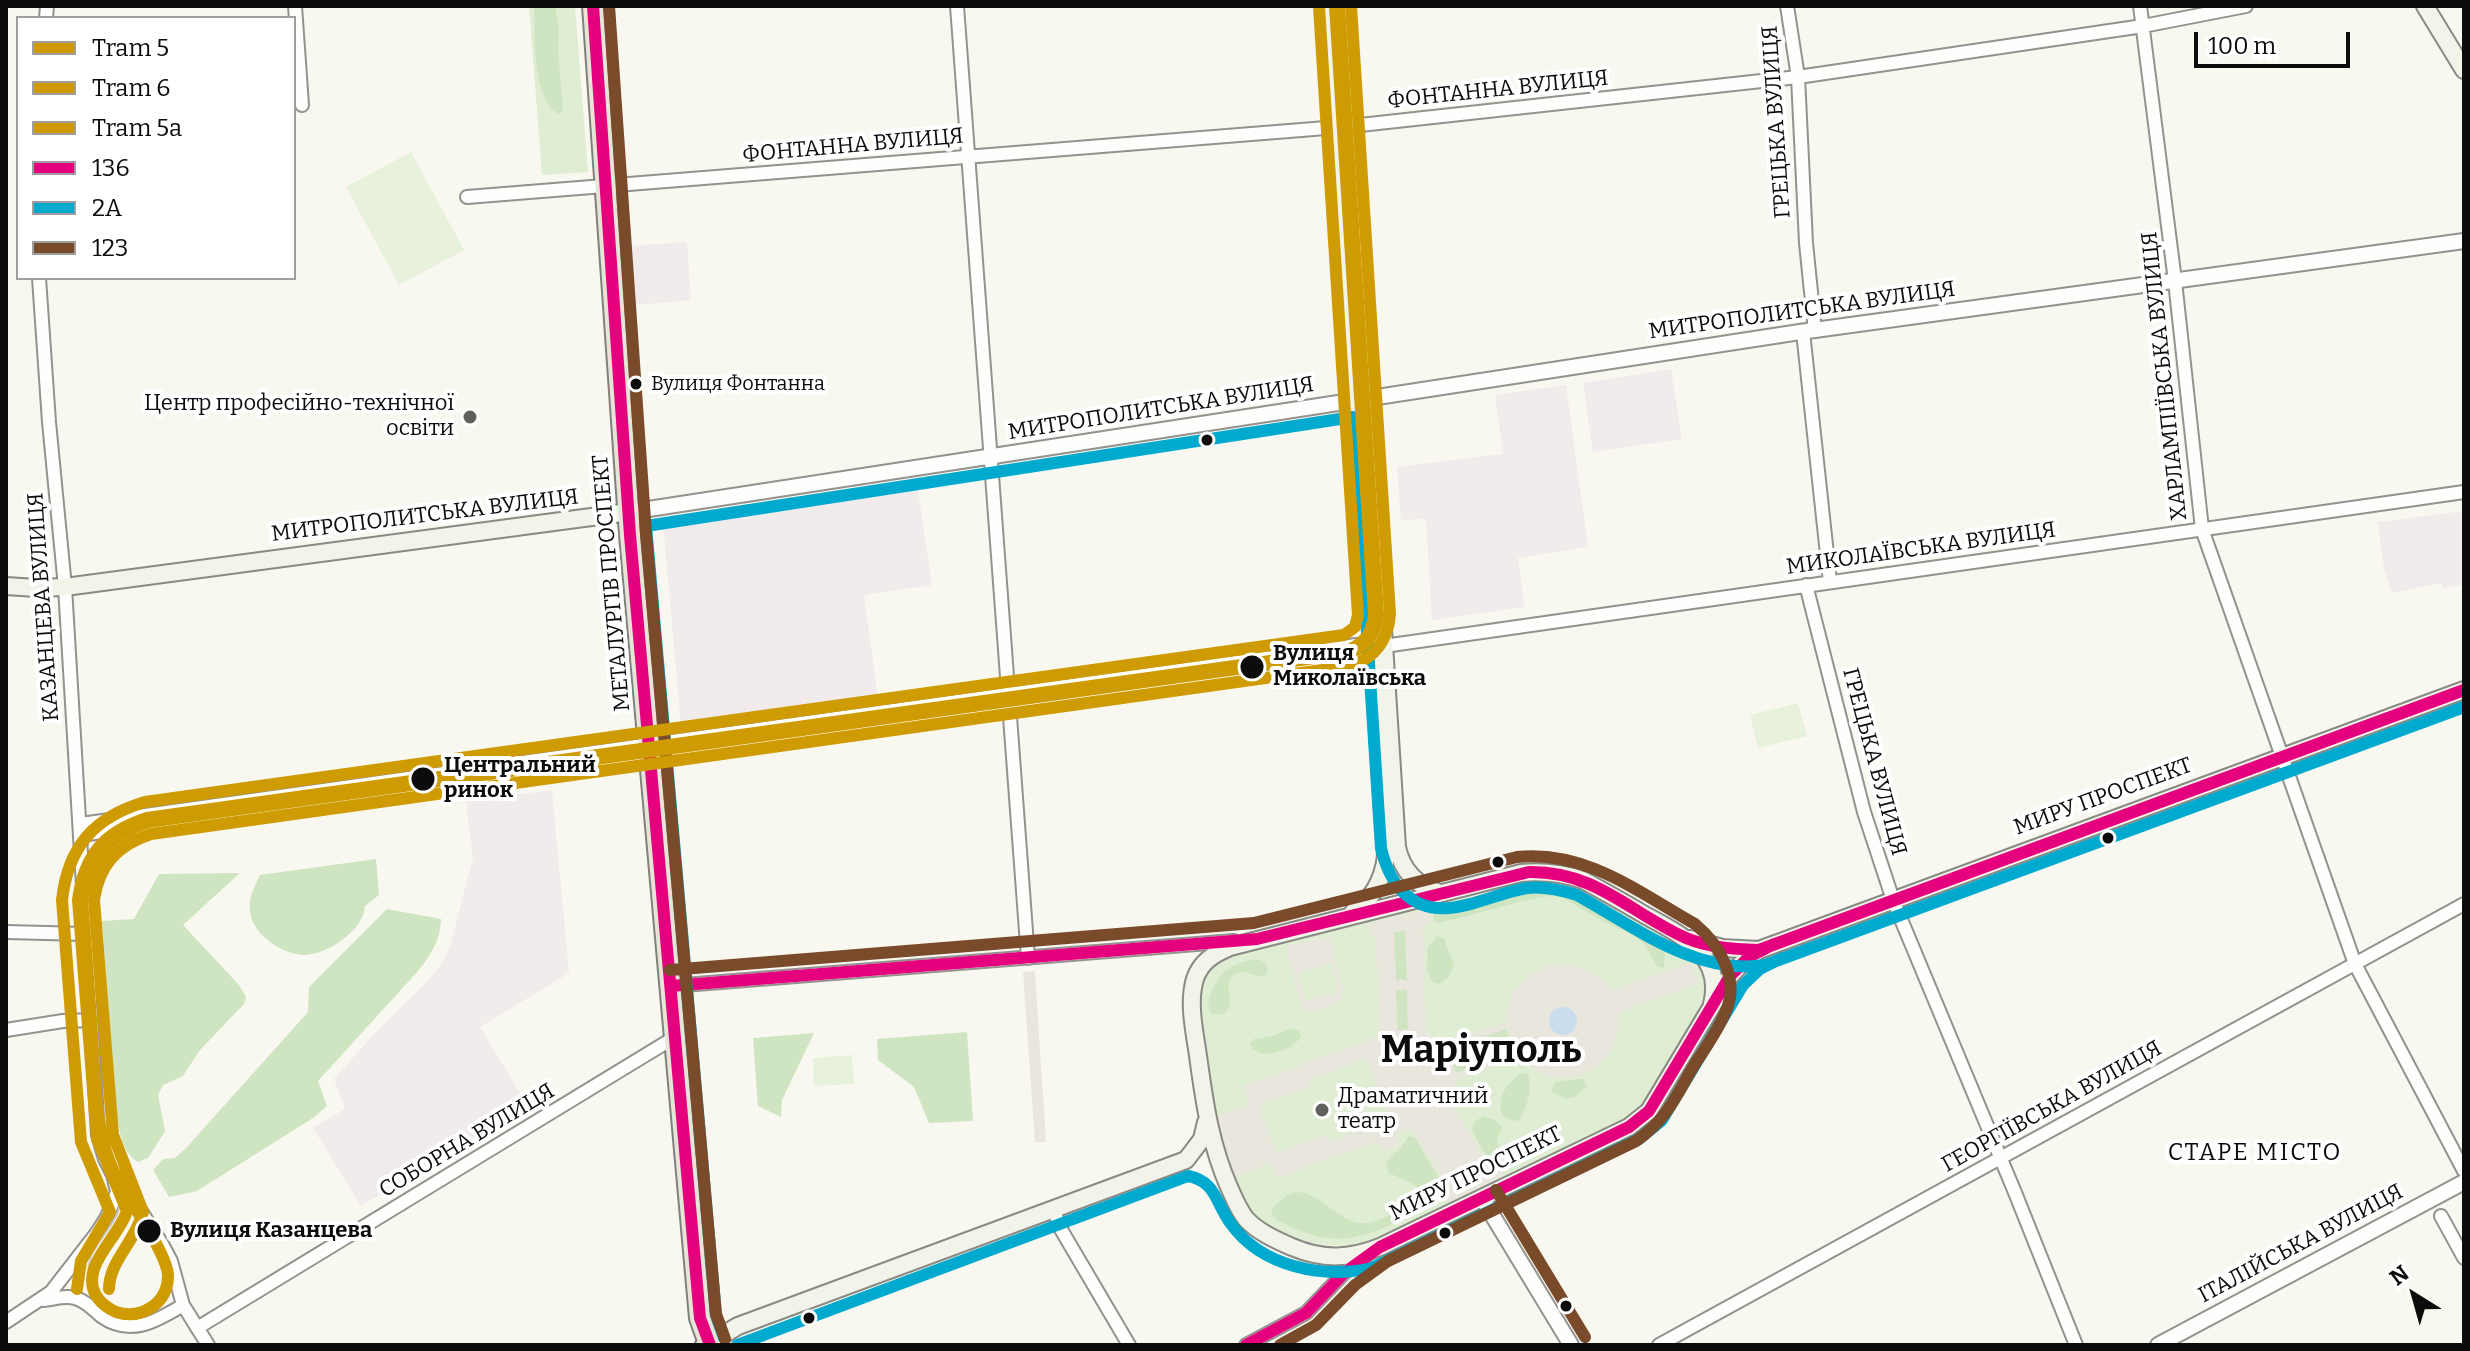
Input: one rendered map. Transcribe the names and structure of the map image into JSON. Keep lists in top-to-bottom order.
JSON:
{
  "streets": {
    "highway": ["МЕТАЛУРГІВ ПРОСПЕКТ"],
    "main road": ["МИТРОПОЛИТСЬКА ВУЛИЦЯ", "МИРУ ПРОСПЕКТ"],
    "street": [
      "ФОНТАННА ВУЛИЦЯ",
      "ГРЕЦЬКА ВУЛИЦЯ",
      "ХАРЛАМПІЇВСЬКА ВУЛИЦЯ",
      "МИКОЛАЇВСЬКА ВУЛИЦЯ",
      "КАЗАНЦЕВА ВУЛИЦЯ",
      "ГЕОРГІЇВСЬКА ВУЛИЦЯ",
      "СОБОРНА ВУЛИЦЯ",
      "ІТАЛІЙСЬКА ВУЛИЦЯ"
    ]
  },
  "crossings": [
    ["ФОНТАННА ВУЛИЦЯ", "ГРЕЦЬКА ВУЛИЦЯ"],
    ["ФОНТАННА ВУЛИЦЯ", "ХАРЛАМПІЇВСЬКА ВУЛИЦЯ"],
    ["ФОНТАННА ВУЛИЦЯ", "МЕТАЛУРГІВ ПРОСПЕКТ"],
    ["ГРЕЦЬКА ВУЛИЦЯ", "МИТРОПОЛИТСЬКА ВУЛИЦЯ"],
    ["ГРЕЦЬКА ВУЛИЦЯ", "МИКОЛАЇВСЬКА ВУЛИЦЯ"],
    ["ГРЕЦЬКА ВУЛИЦЯ", "МИРУ ПРОСПЕКТ"],
    ["ГРЕЦЬКА ВУЛИЦЯ", "ГЕОРГІЇВСЬКА ВУЛИЦЯ"],
    ["МИТРОПОЛИТСЬКА ВУЛИЦЯ", "ХАРЛАМПІЇВСЬКА ВУЛИЦЯ"],
    ["МИТРОПОЛИТСЬКА ВУЛИЦЯ", "МЕТАЛУРГІВ ПРОСПЕКТ"],
    ["МИТРОПОЛИТСЬКА ВУЛИЦЯ", "КАЗАНЦЕВА ВУЛИЦЯ"],
    ["ХАРЛАМПІЇВСЬКА ВУЛИЦЯ", "МИКОЛАЇВСЬКА ВУЛИЦЯ"],
    ["ХАРЛАМПІЇВСЬКА ВУЛИЦЯ", "МИРУ ПРОСПЕКТ"],
    ["ХАРЛАМПІЇВСЬКА ВУЛИЦЯ", "ГЕОРГІЇВСЬКА ВУЛИЦЯ"],
    ["МИКОЛАЇВСЬКА ВУЛИЦЯ", "МЕТАЛУРГІВ ПРОСПЕКТ"],
    ["МИКОЛАЇВСЬКА ВУЛИЦЯ", "КАЗАНЦЕВА ВУЛИЦЯ"],
    ["МЕТАЛУРГІВ ПРОСПЕКТ", "СОБОРНА ВУЛИЦЯ"],
    ["КАЗАНЦЕВА ВУЛИЦЯ", "СОБОРНА ВУЛИЦЯ"]
  ],
  "districts": ["Маріуполь", "СТАРЕ МІСТО"],
  "places": [
    "Вулиця Фонтанна",
    "Центр професійно-технічної освіти",
    "Вулиця Миколаївська",
    "Центральний ринок",
    "Драматичний театр",
    "Вулиця Казанцева"
  ],
  "lines": [
    "tram line 5",
    "tram line 6",
    "transit line 136",
    "transit line 123",
    "tram line 5а",
    "transit line 2А"
  ],
  "legend": [
    "Tram 5",
    "Tram 6",
    "Tram 5а",
    "136",
    "2А",
    "123"
  ],
  "scale_bar": "100 m",
  "north": "top left"
}
